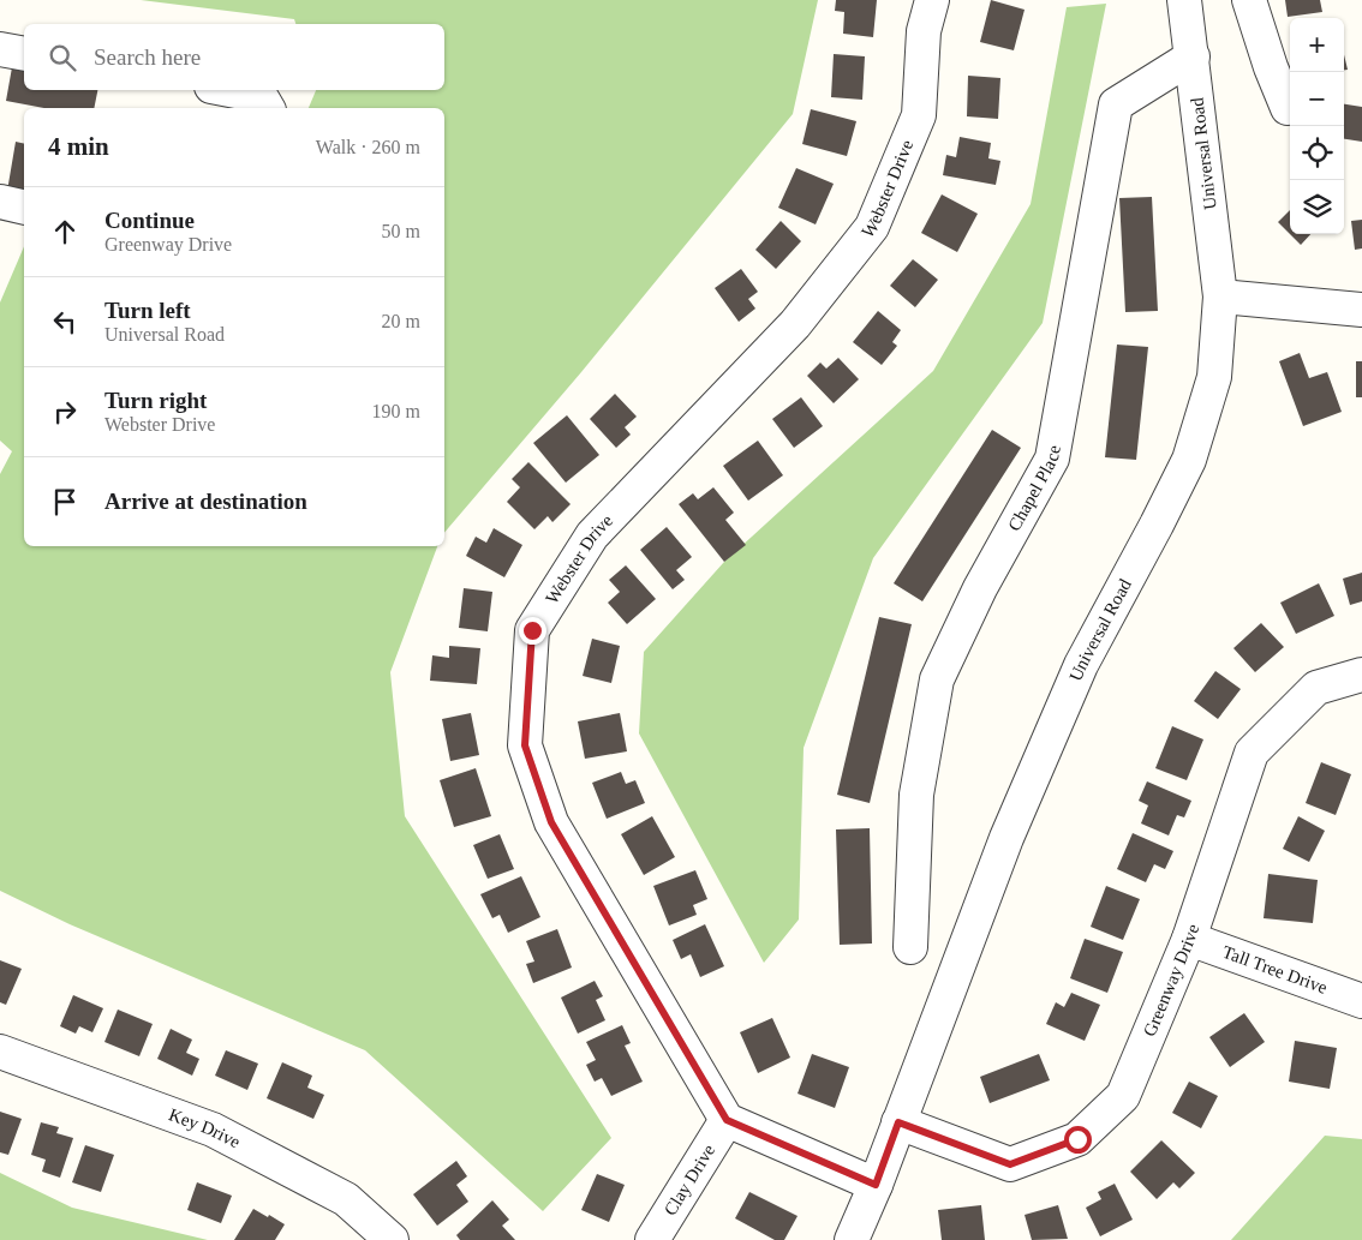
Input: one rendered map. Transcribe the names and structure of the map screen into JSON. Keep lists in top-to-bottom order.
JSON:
{
  "streets": {
    "street": [
      "Universal Road",
      "Webster Drive",
      "Chapel Place",
      "Tall Tree Drive",
      "Greenway Drive",
      "Key Drive",
      "Clay Drive"
    ]
  },
  "crossings": [
    ["Universal Road", "Chapel Place"],
    ["Universal Road", "Greenway Drive"],
    ["Webster Drive", "Clay Drive"],
    ["Tall Tree Drive", "Greenway Drive"]
  ],
  "page": {
    "map_buttons": ["+", "−"],
    "search": "Search here",
    "heading": ["4 min", "Walk · 260 m"],
    "list": [
      ["Continue", "Greenway Drive", "50 m"],
      ["Turn left", "Universal Road", "20 m"],
      ["Turn right", "Webster Drive", "190 m"],
      "Arrive at destination"
    ]
  }
}
